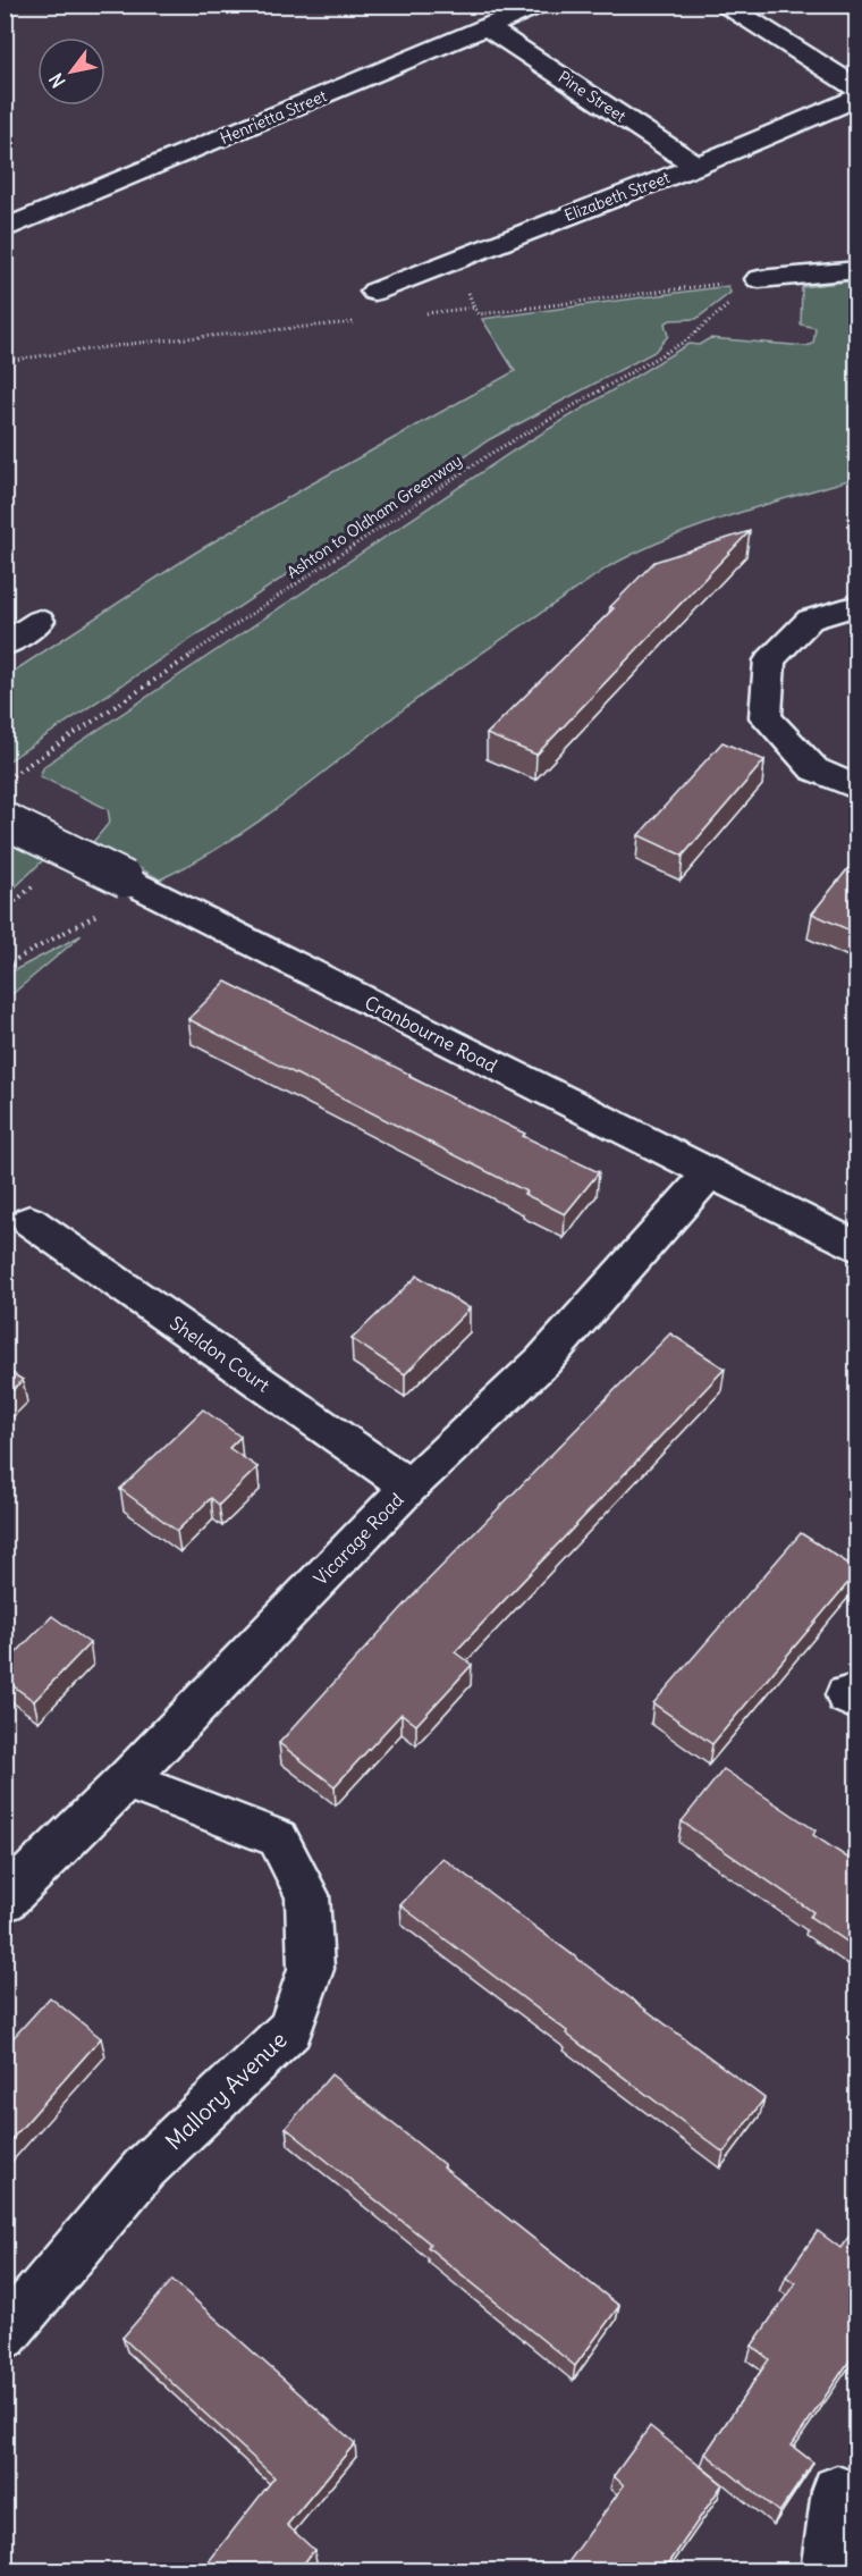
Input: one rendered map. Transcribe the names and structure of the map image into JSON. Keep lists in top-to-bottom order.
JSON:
{
  "streets": {
    "street": [
      "Pine Street",
      "Henrietta Street",
      "Elizabeth Street",
      "Cranbourne Road",
      "Sheldon Court",
      "Vicarage Road",
      "Mallory Avenue"
    ],
    "path": ["Ashton to Oldham Greenway"]
  },
  "crossings": [
    ["Pine Street", "Henrietta Street"],
    ["Pine Street", "Elizabeth Street"],
    ["Cranbourne Road", "Vicarage Road"],
    ["Sheldon Court", "Vicarage Road"],
    ["Vicarage Road", "Mallory Avenue"]
  ],
  "north": "bottom left"
}
